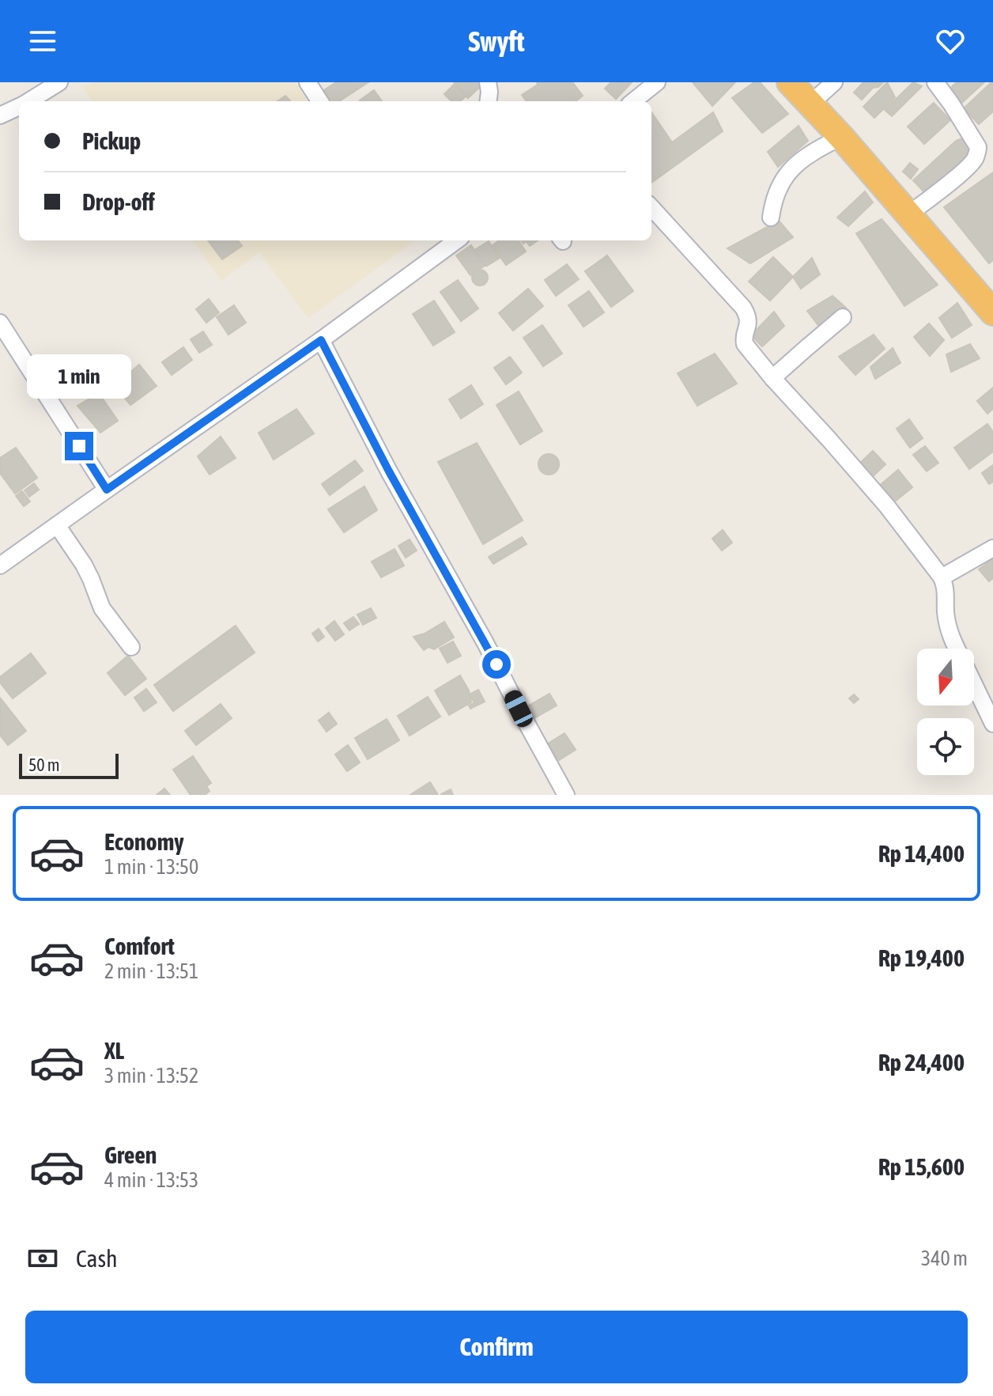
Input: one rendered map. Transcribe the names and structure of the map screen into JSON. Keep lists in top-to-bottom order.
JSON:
{
  "scale_bar": "50 m",
  "north": "bottom",
  "page": {
    "header": "Swyft",
    "banner": ["Pickup", "Drop-off"],
    "bubble": "1 min",
    "scale": "50 m",
    "list": [
      {
        "name": "Economy",
        "note": "1 min · 13:50",
        "value": "Rp 14,400"
      },
      {
        "name": "Comfort",
        "note": "2 min · 13:51",
        "value": "Rp 19,400"
      },
      {
        "name": "XL",
        "note": "3 min · 13:52",
        "value": "Rp 24,400"
      },
      {
        "name": "Green",
        "note": "4 min · 13:53",
        "value": "Rp 15,600"
      }
    ],
    "pay": ["Cash", "340 m"],
    "buttons": "Confirm"
  }
}
